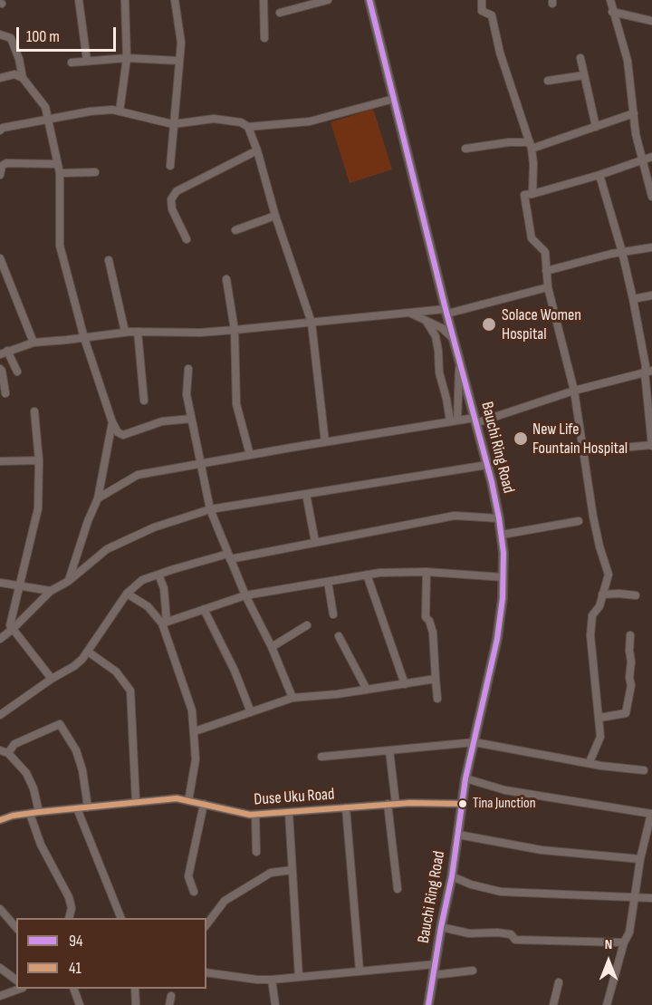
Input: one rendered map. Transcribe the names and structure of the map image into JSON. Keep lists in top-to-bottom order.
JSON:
{
  "streets": {
    "main road": ["Bauchi Ring Road"],
    "street": ["Duse Uku Road"]
  },
  "crossings": [
    ["Bauchi Ring Road", "Duse Uku Road"]
  ],
  "places": ["Solace Women Hospital", "New Life Fountain Hospital", "Tina Junction"],
  "lines": ["transit line 94", "transit line 41"],
  "legend": ["94", "41"],
  "scale_bar": "100 m",
  "north": "top"
}
